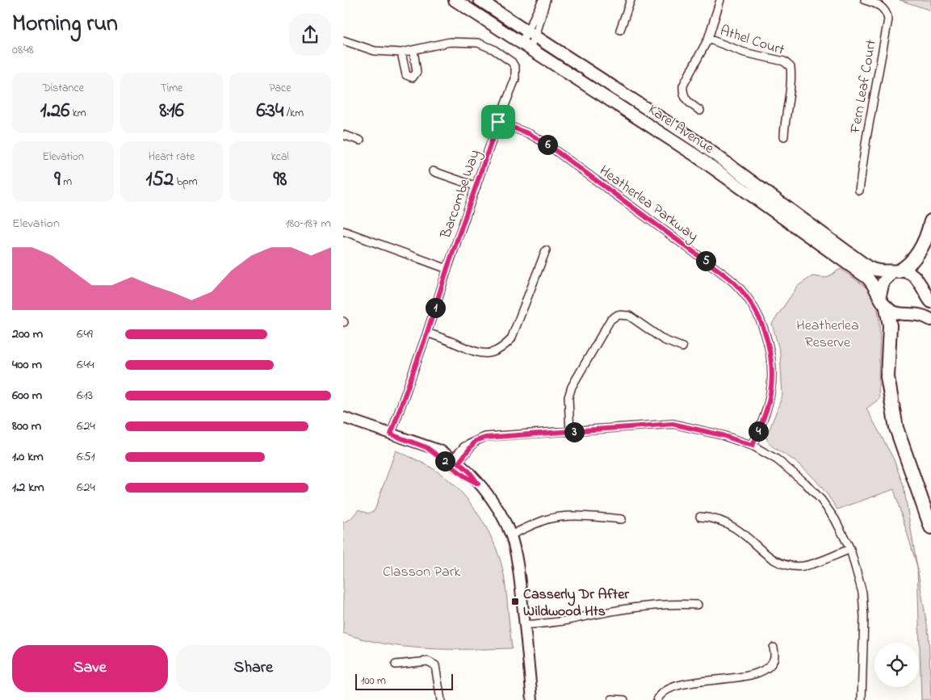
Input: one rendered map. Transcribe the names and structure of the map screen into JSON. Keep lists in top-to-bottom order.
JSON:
{
  "streets": {
    "main road": ["Karel Avenue"],
    "street": [
      "Athel Court",
      "Fern Leaf Court",
      "Barcombe Way",
      "Heatherlea Parkway"
    ]
  },
  "crossings": [
    ["Barcombe Way", "Heatherlea Parkway"]
  ],
  "parks": ["Heatherlea Reserve", "Classon Park"],
  "places": {
    "transit": ["Casserly Dr After Wildwood Hts"]
  },
  "scale_bar": "100 m",
  "page": {
    "heading": ["Morning run", "08:48"],
    "stats": [
      ["Distance", "1.26 km"],
      ["Time", "8:16"],
      ["Pace", "6:34 /km"],
      ["Elevation", "9 m"],
      ["Heart rate", "152 bpm"],
      ["kcal", "98"]
    ],
    "pins": [
      "6",
      "5",
      "1",
      "4",
      "3",
      "2"
    ],
    "chart": ["Elevation", "180–187 m"],
    "list": [
      {
        "name": "200 m",
        "note": "6:49"
      },
      {
        "name": "400 m",
        "note": "6:44"
      },
      {
        "name": "600 m",
        "note": "6:13"
      },
      {
        "name": "800 m",
        "note": "6:24"
      },
      {
        "name": "1.0 km",
        "note": "6:51"
      },
      {
        "name": "1.2 km",
        "note": "6:24"
      }
    ],
    "buttons": ["Save", "Share"],
    "scale": "100 m"
  }
}
